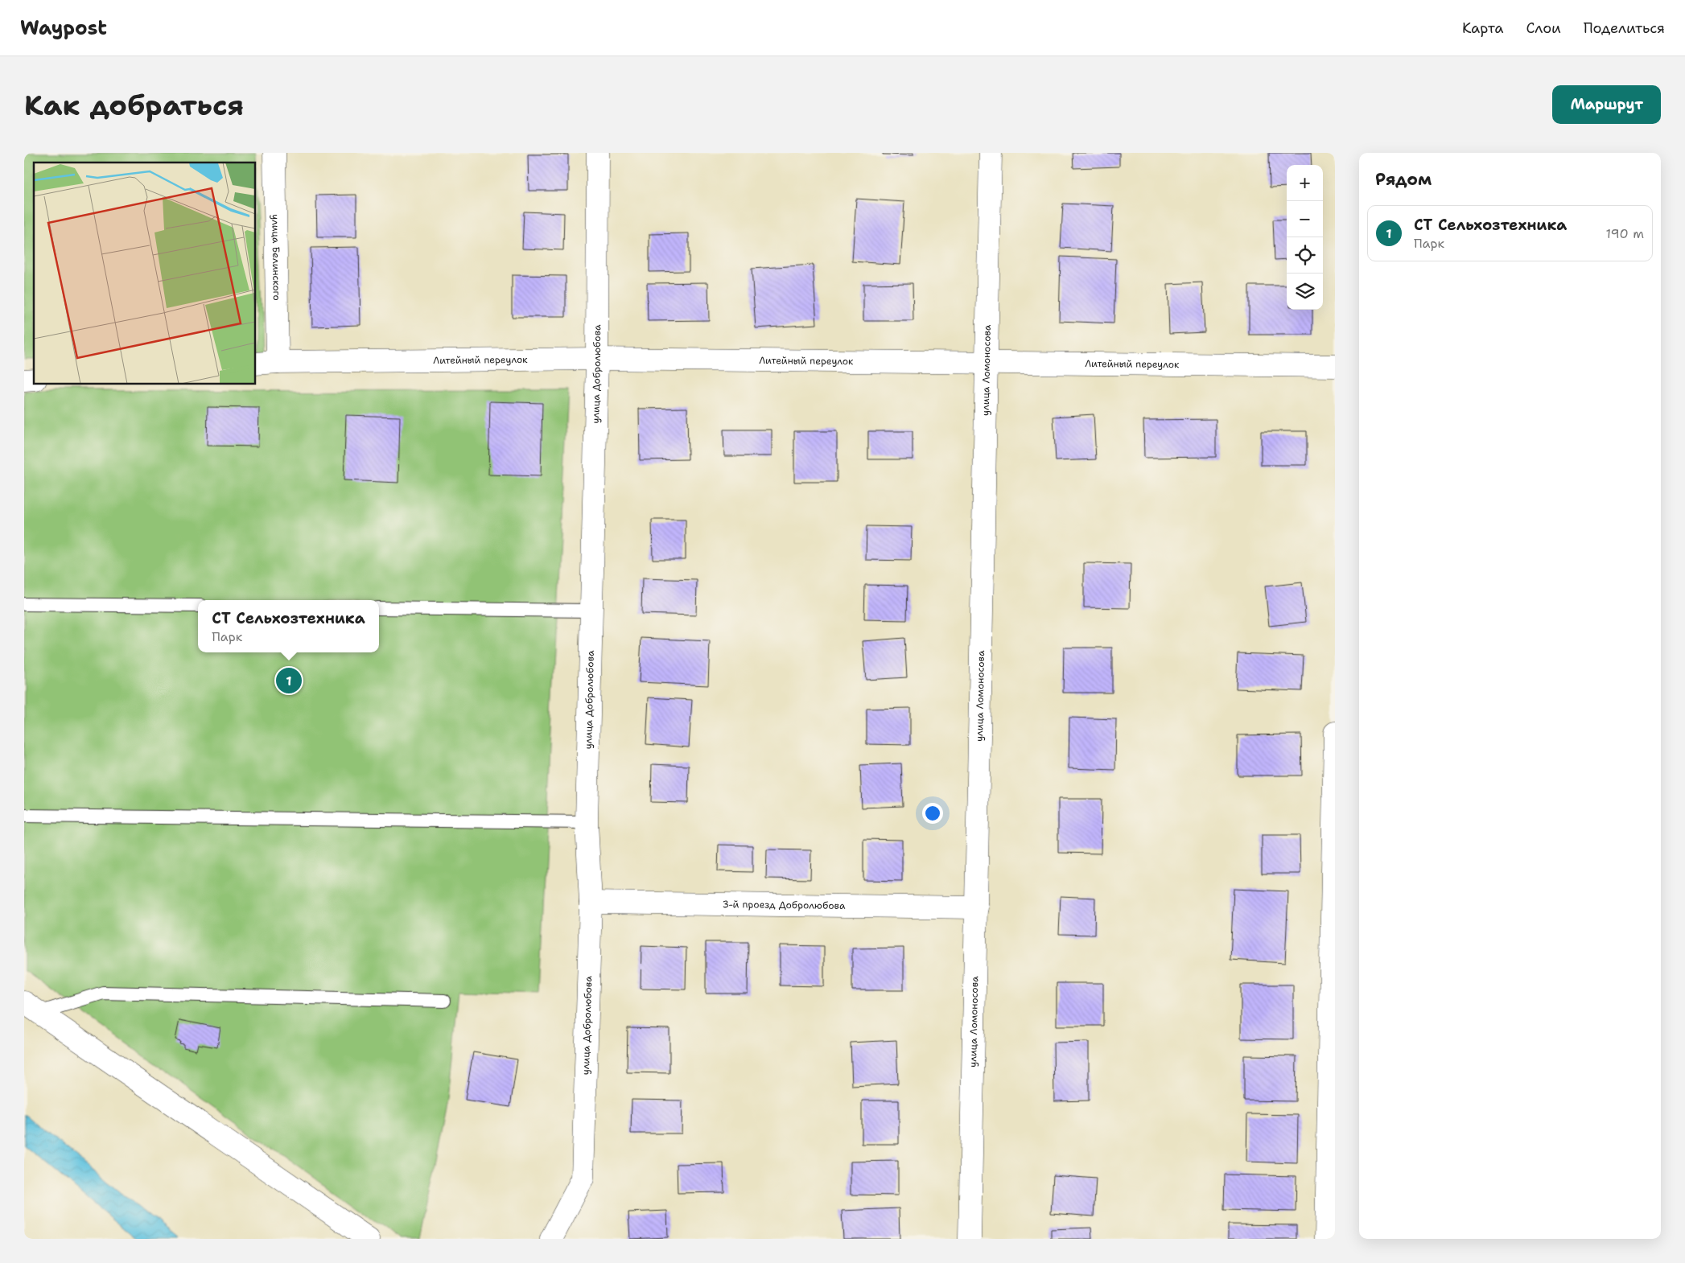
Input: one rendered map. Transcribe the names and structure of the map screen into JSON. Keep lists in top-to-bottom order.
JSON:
{
  "streets": {
    "street": [
      "улица Белинского",
      "Литейный переулок",
      "улица Ломоносова",
      "улица Добролюбова",
      "3-й проезд Добролюбова"
    ]
  },
  "crossings": [
    ["улица Белинского", "Литейный переулок"],
    ["Литейный переулок", "улица Ломоносова"],
    ["Литейный переулок", "улица Добролюбова"],
    ["улица Ломоносова", "3-й проезд Добролюбова"],
    ["улица Добролюбова", "3-й проезд Добролюбова"]
  ],
  "page": {
    "header": "Waypost",
    "nav": ["Карта", "Слои", "Поделиться"],
    "buttons": "Маршрут",
    "title": "Как добраться",
    "heading": "Рядом",
    "map_buttons": ["+", "−"],
    "list": [
      {
        "mark": "1",
        "name": "СТ Сельхозтехника",
        "note": "Парк",
        "value": "190 m"
      }
    ],
    "popup": ["СТ Сельхозтехника", "Парк"],
    "pins": "1"
  }
}
